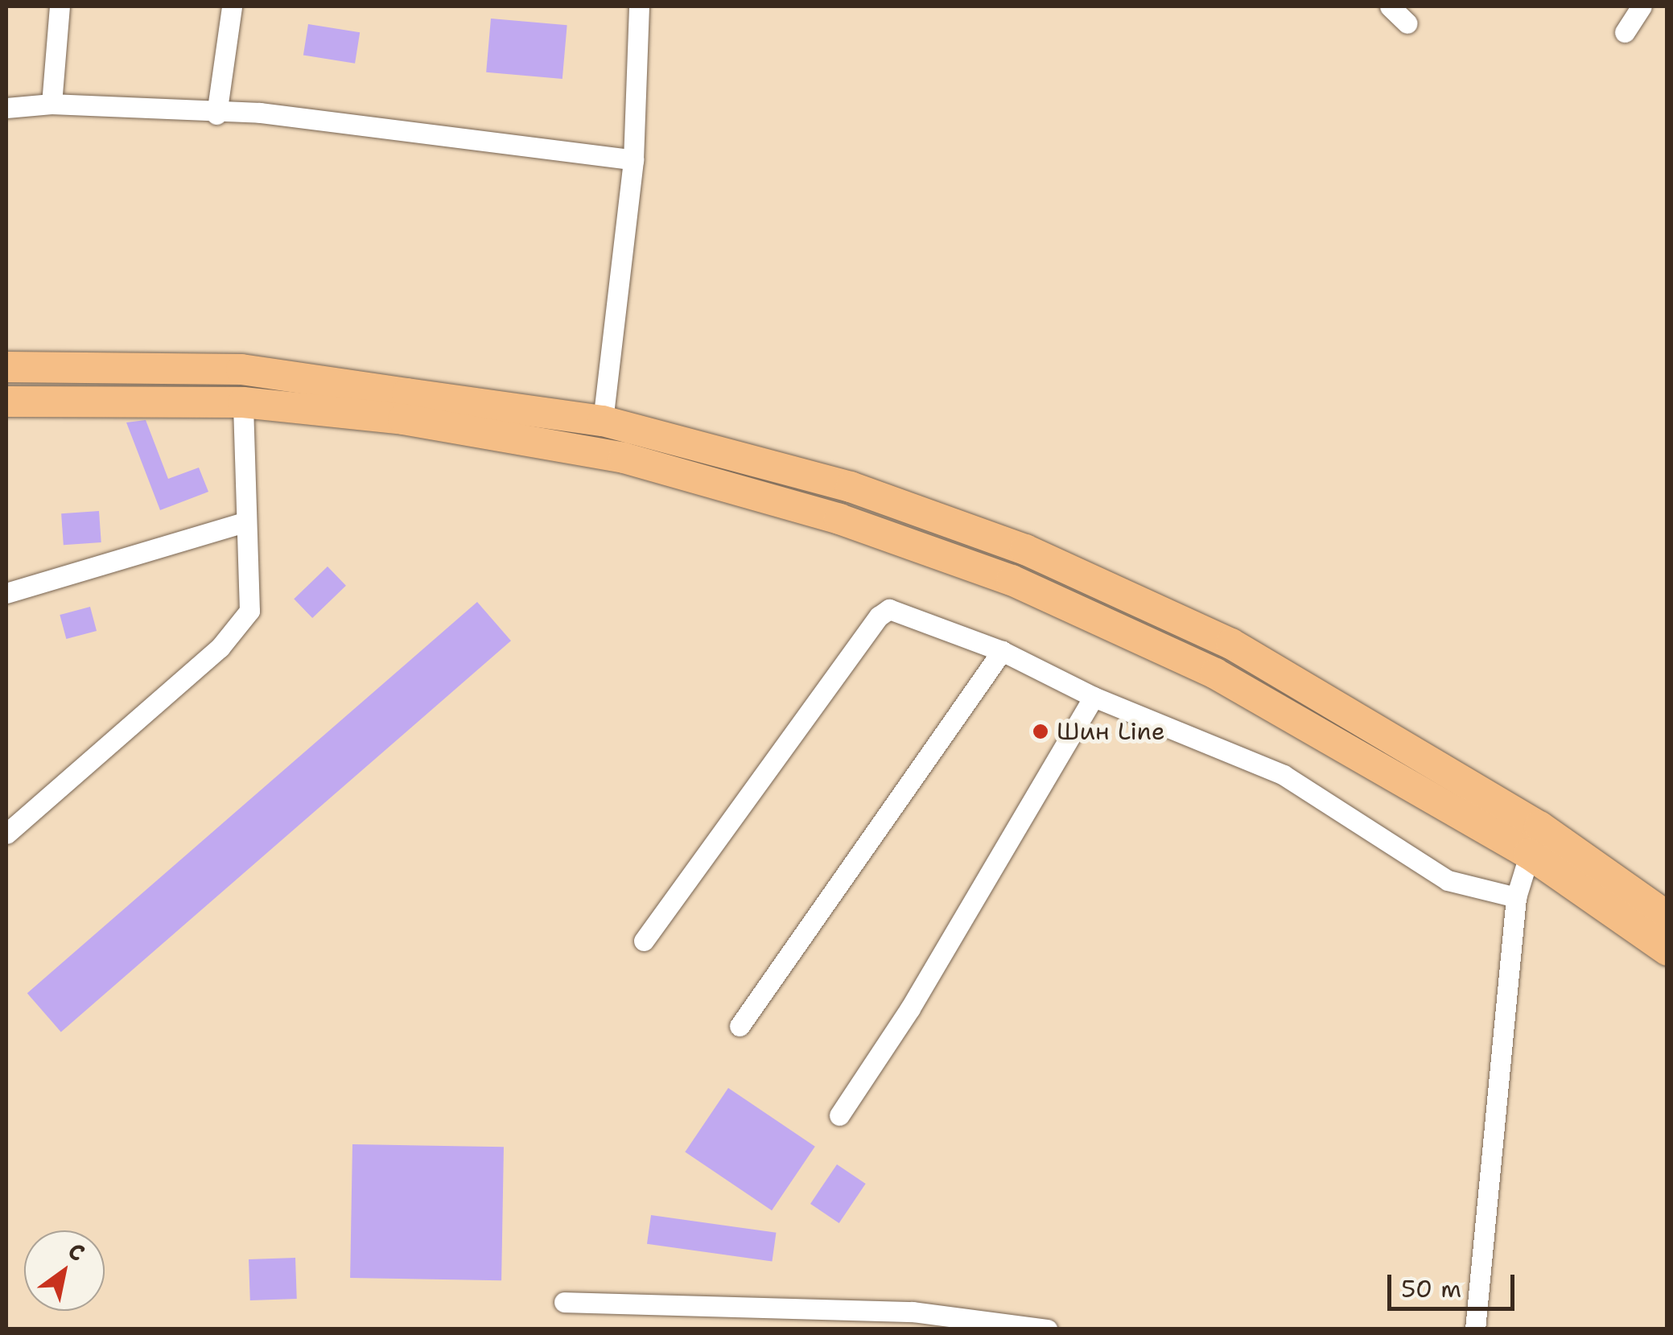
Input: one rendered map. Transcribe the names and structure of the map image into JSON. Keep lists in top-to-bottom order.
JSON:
{
  "places": ["Шин Line"],
  "scale_bar": "50 m",
  "north": "top right"
}
